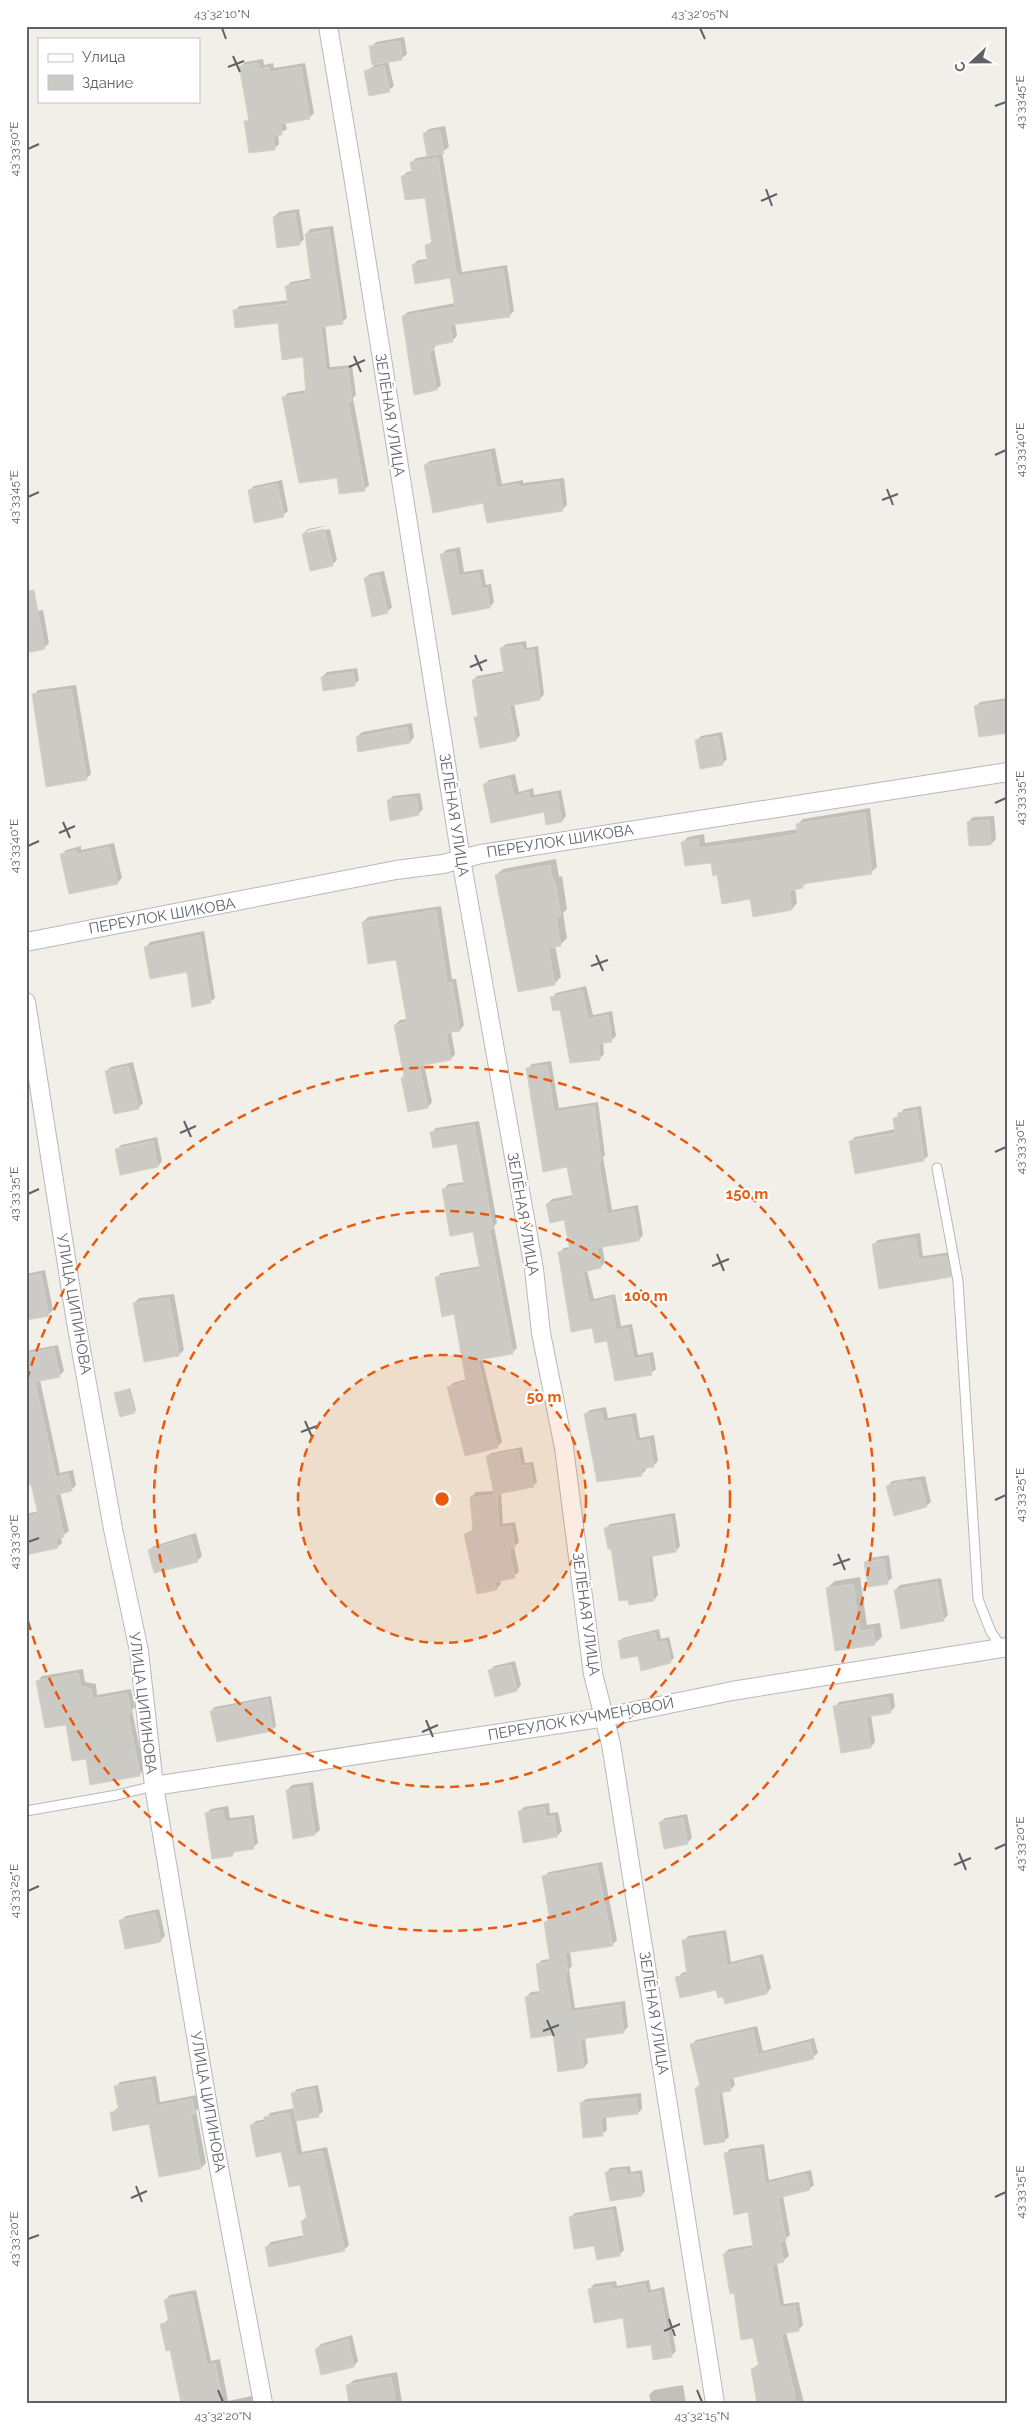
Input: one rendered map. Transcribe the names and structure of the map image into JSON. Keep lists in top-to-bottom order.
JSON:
{
  "streets": {
    "street": [
      "ЗЕЛЁНАЯ УЛИЦА",
      "ПЕРЕУЛОК ШИКОВА",
      "УЛИЦА ЦИПИНОВА",
      "ПЕРЕУЛОК КУЧМЕНОВОЙ"
    ]
  },
  "crossings": [
    ["ЗЕЛЁНАЯ УЛИЦА", "ПЕРЕУЛОК ШИКОВА"],
    ["ЗЕЛЁНАЯ УЛИЦА", "ПЕРЕУЛОК КУЧМЕНОВОЙ"],
    ["УЛИЦА ЦИПИНОВА", "ПЕРЕУЛОК КУЧМЕНОВОЙ"]
  ],
  "legend": ["Улица", "Здание"],
  "north": "left",
  "coordinates": [
    "43°32'10\"N",
    "43°32'05\"N",
    "43°33'45\"E",
    "43°33'50\"E",
    "43°33'40\"E",
    "43°33'35\"E",
    "43°33'30\"E",
    "43°33'25\"E",
    "43°33'20\"E",
    "43°33'15\"E",
    "43°32'20\"N",
    "43°32'15\"N"
  ],
  "rings": ["150 m", "100 m", "50 m"]
}
